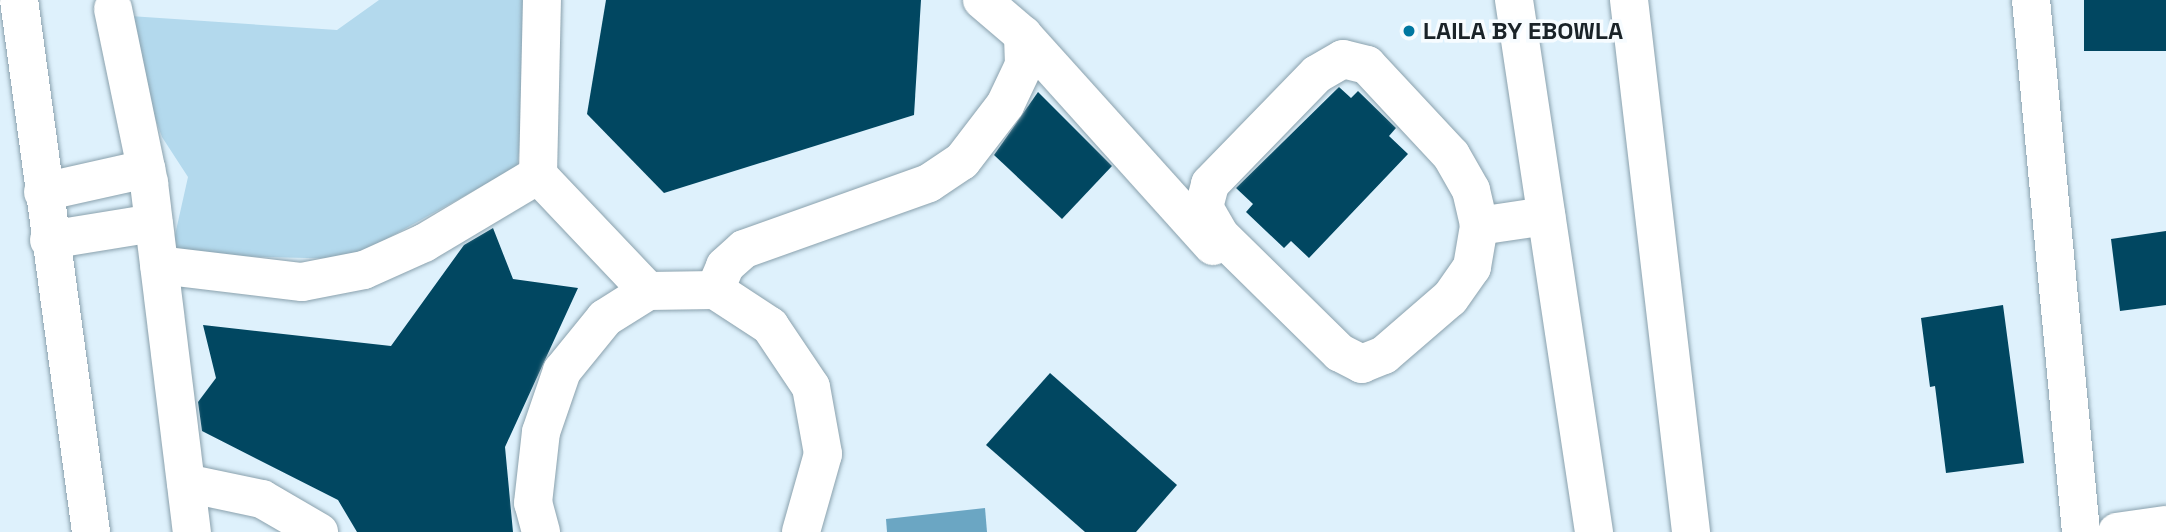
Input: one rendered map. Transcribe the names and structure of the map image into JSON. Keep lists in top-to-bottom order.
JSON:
{
  "places": ["LAILA BY EBOWLA"]
}
